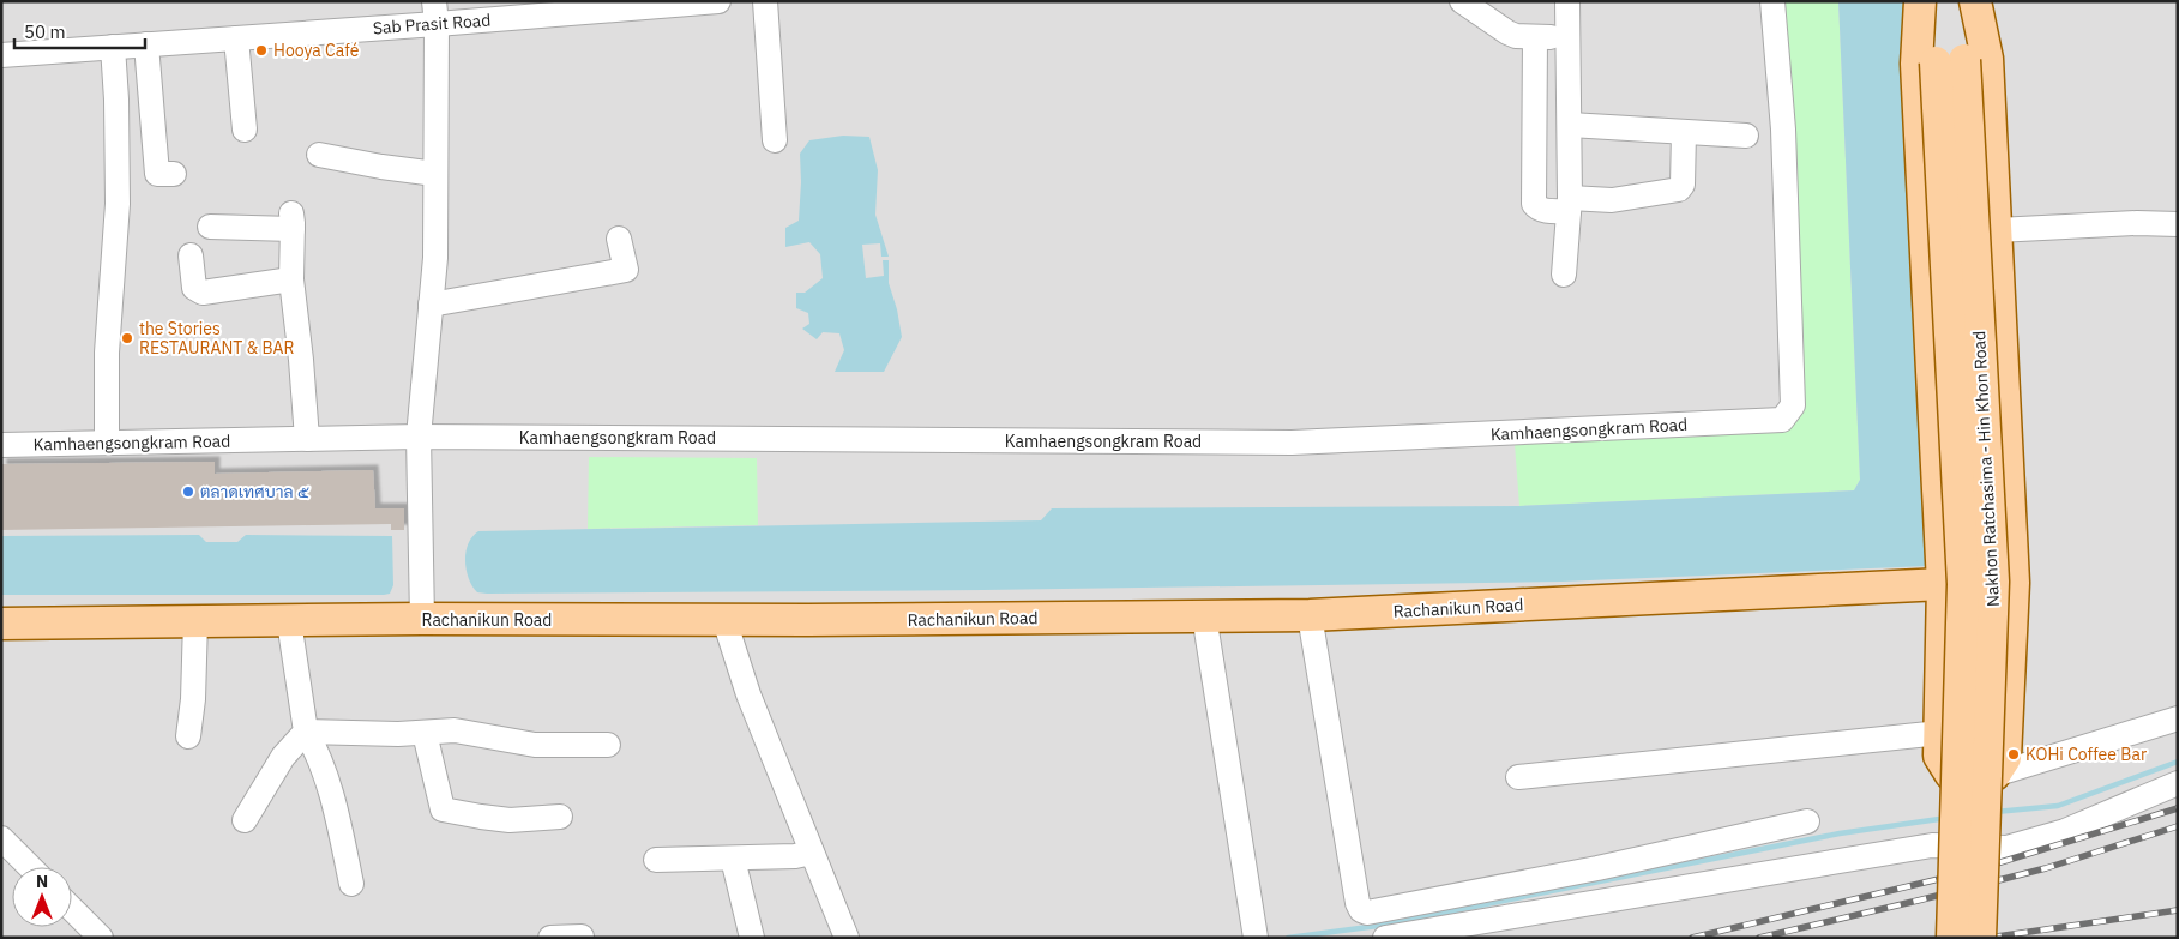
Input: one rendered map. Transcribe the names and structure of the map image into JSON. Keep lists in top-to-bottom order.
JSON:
{
  "streets": {
    "main road": ["Nakhon Ratchasima - Hin Khon Road", "Rachanikun Road"],
    "street": ["Sab Prasit Road", "Kamhaengsongkram Road"]
  },
  "places": [
    "Hooya Café",
    "the Stories RESTAURANT & BAR",
    "ตลาดเทศบาล ๕",
    "KOHi Coffee Bar"
  ],
  "scale_bar": "50 m",
  "north": "top"
}
